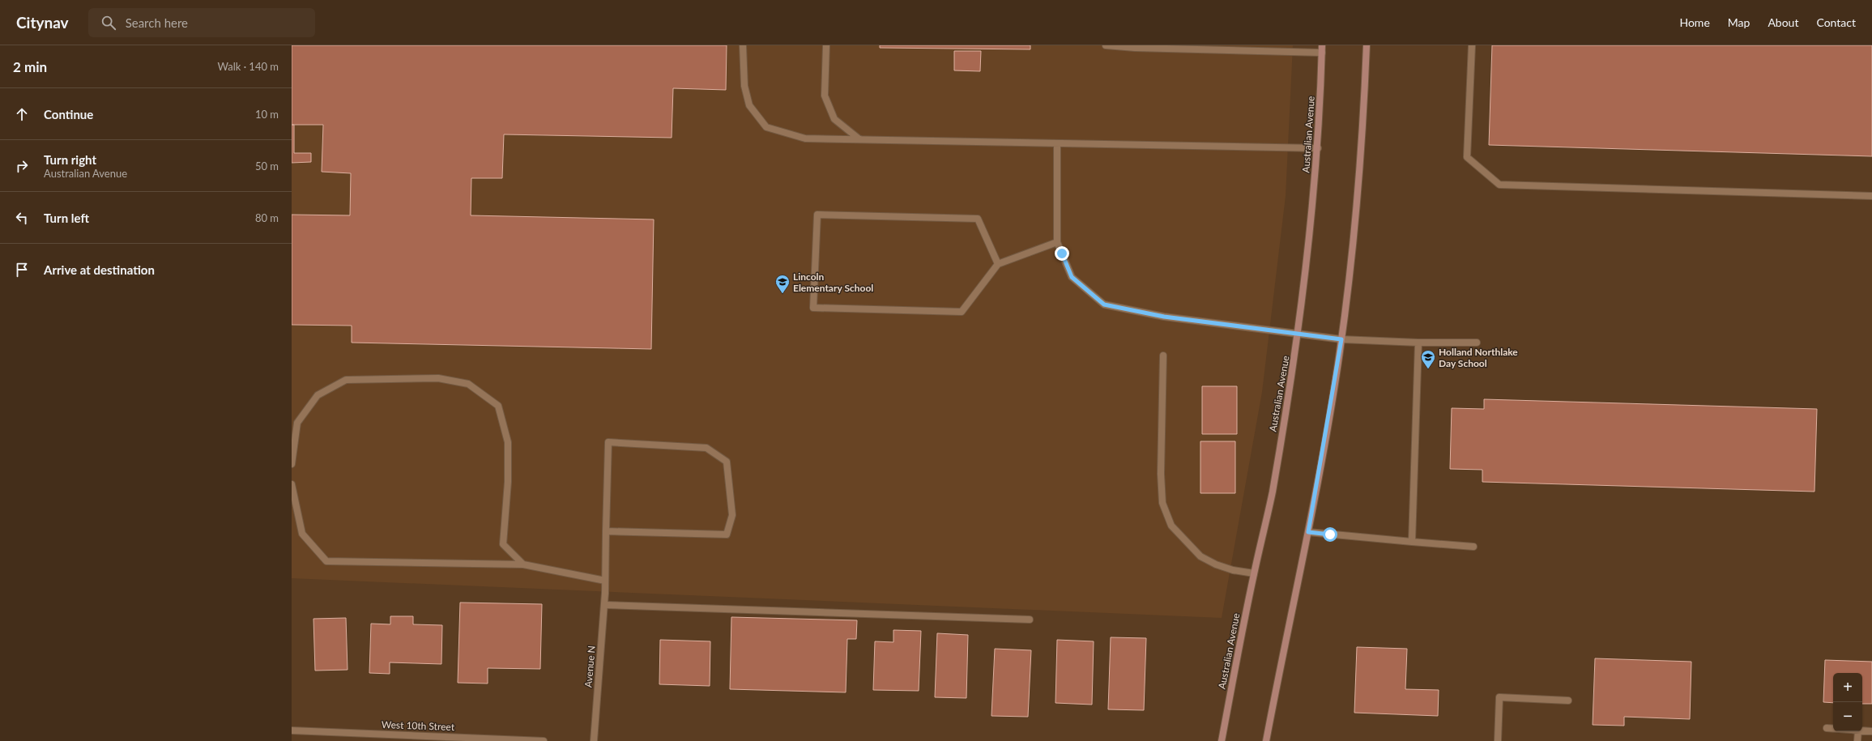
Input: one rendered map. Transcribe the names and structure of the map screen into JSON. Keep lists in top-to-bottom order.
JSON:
{
  "streets": {
    "main road": ["Australian Avenue"],
    "street": ["Avenue N", "West 10th Street"]
  },
  "places": {
    "school or university": ["Lincoln Elementary School", "Holland Northlake Day School"]
  },
  "page": {
    "header": "Citynav",
    "search": "Search here",
    "nav": [
      "Home",
      "Map",
      "About",
      "Contact"
    ],
    "heading": ["2 min", "Walk · 140 m"],
    "list": [
      ["Continue", "10 m"],
      ["Turn right", "Australian Avenue", "50 m"],
      ["Turn left", "80 m"],
      "Arrive at destination"
    ],
    "map_buttons": ["+", "−"]
  }
}
